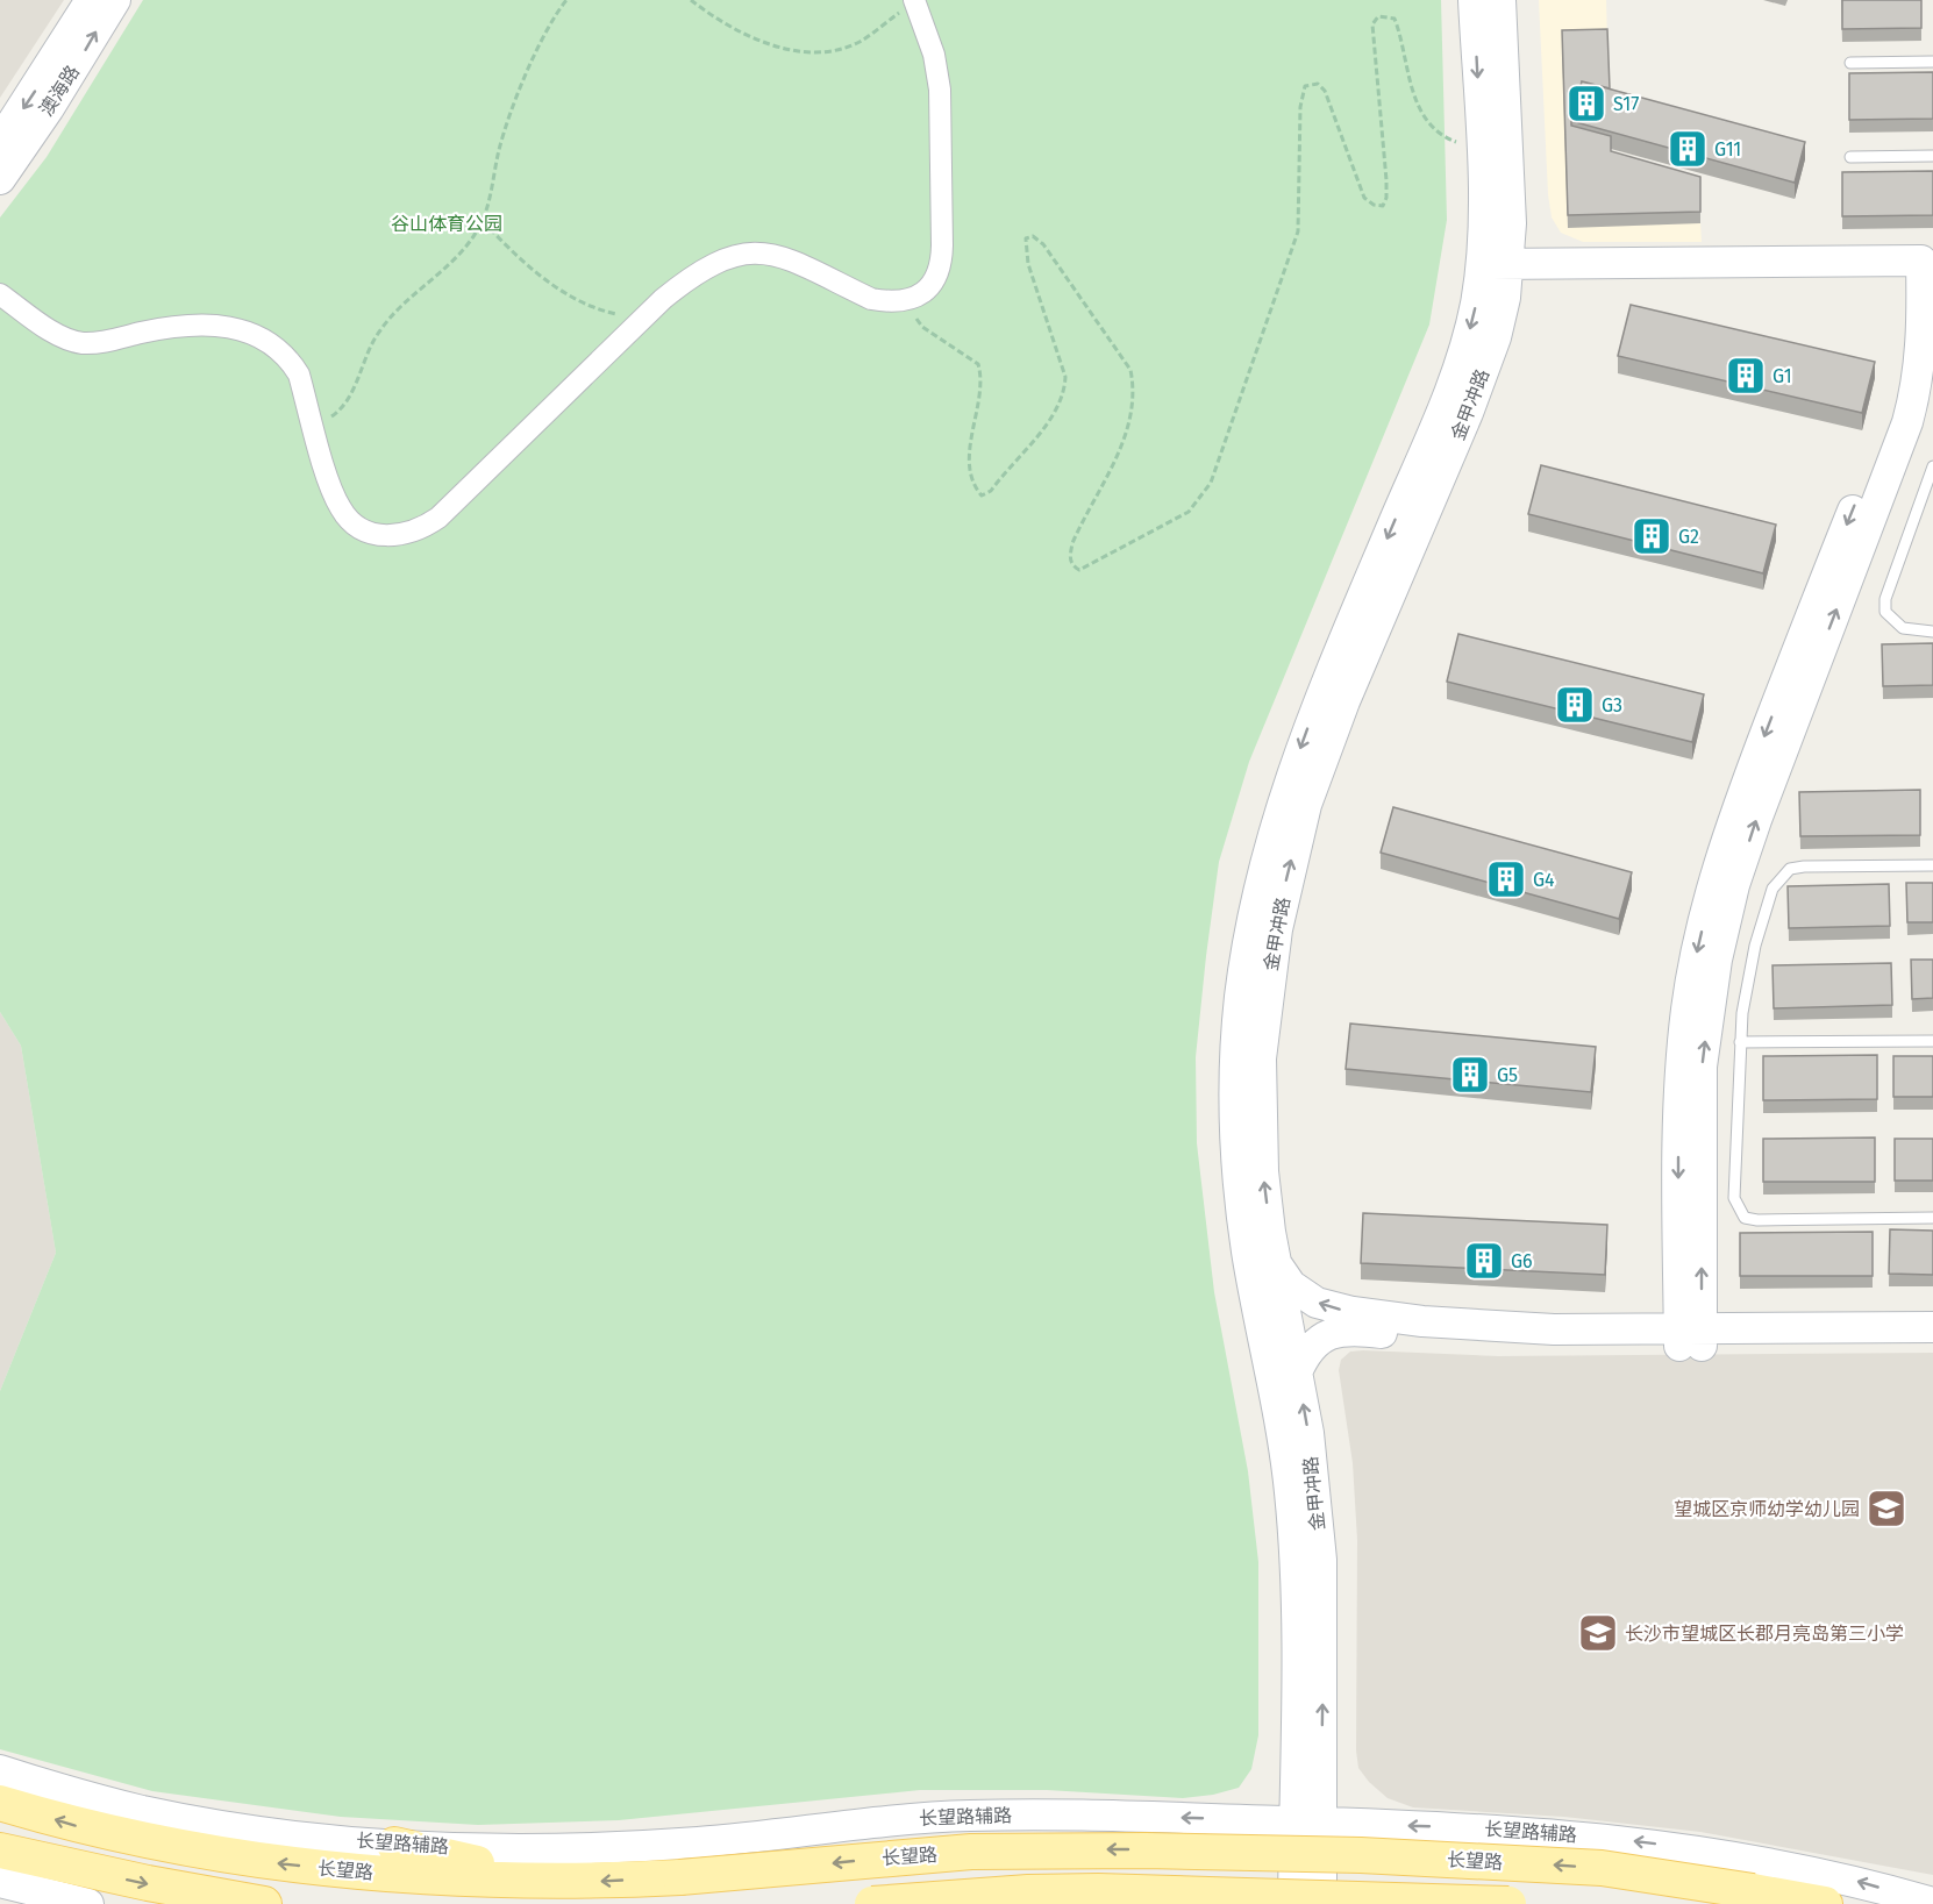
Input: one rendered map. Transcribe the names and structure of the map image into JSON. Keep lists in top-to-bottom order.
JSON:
{
  "streets": {
    "main road": ["长望路"],
    "street": ["澳海路", "金甲冲路", "长望路辅路"]
  },
  "crossings": [
    ["金甲冲路", "长望路辅路"]
  ],
  "one_way": ["长望路辅路"],
  "parks": ["谷山体育公园"],
  "places": {
    "building": [
      "S17",
      "G11",
      "G1",
      "G2",
      "G3",
      "G4",
      "G5",
      "G6"
    ],
    "school or university": ["望城区京师幼学幼儿园", "长沙市望城区长郡月亮岛第三小学"]
  }
}
